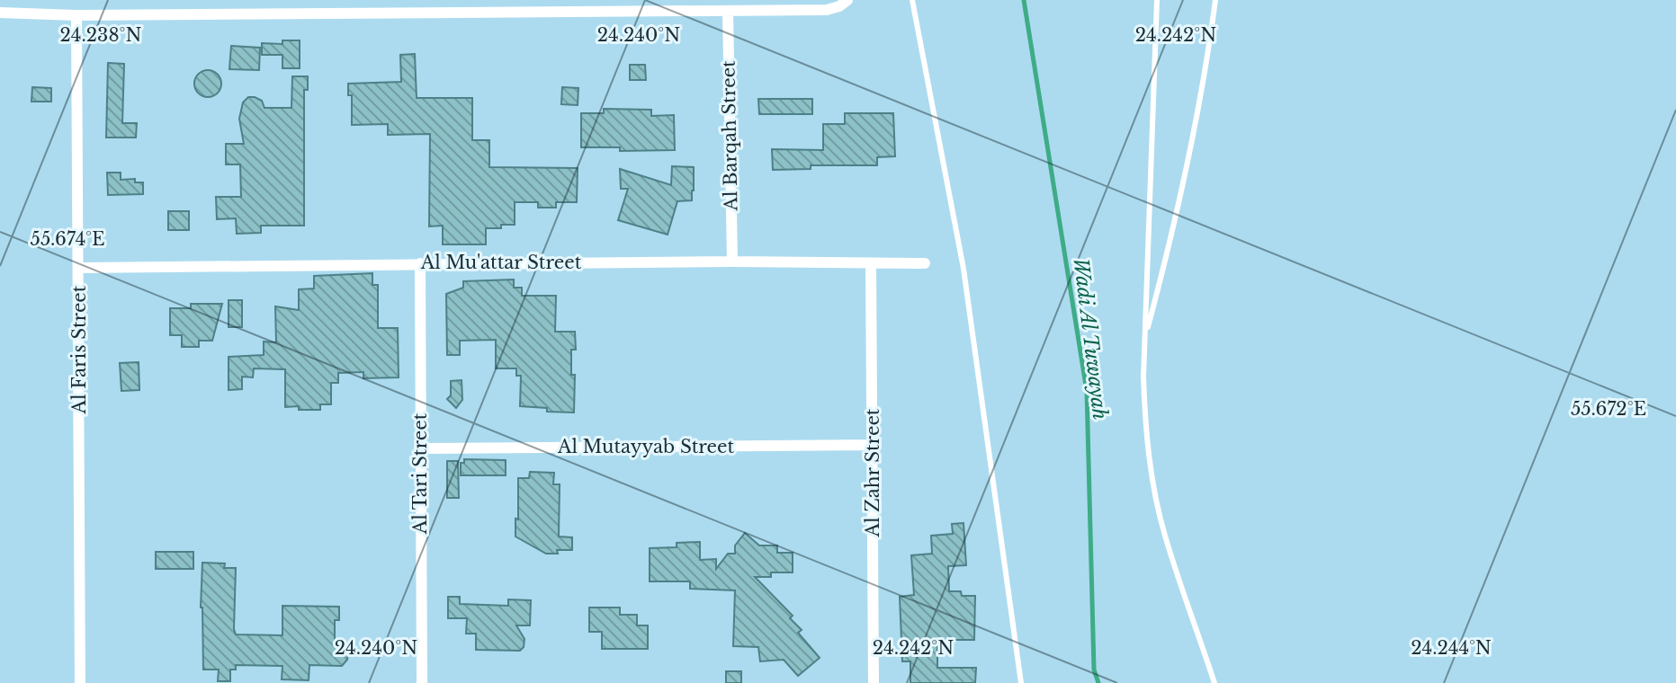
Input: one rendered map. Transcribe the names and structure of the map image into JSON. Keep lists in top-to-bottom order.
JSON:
{
  "streets": {
    "street": [
      "Al Barqah Street",
      "Al Mu'attar Street",
      "Al Faris Street",
      "Al Mutayyab Street",
      "Al Zahr Street",
      "Al Tari Street"
    ]
  },
  "crossings": [
    ["Al Barqah Street", "Al Mu'attar Street"],
    ["Al Mu'attar Street", "Al Faris Street"],
    ["Al Mu'attar Street", "Al Zahr Street"],
    ["Al Mu'attar Street", "Al Tari Street"],
    ["Al Mutayyab Street", "Al Zahr Street"],
    ["Al Mutayyab Street", "Al Tari Street"]
  ],
  "water": ["Wadi Al Tuwayah"],
  "coordinates": [
    "24.240°N",
    "24.238°N",
    "24.242°N",
    "55.674°E",
    "55.672°E",
    "24.244°N"
  ]
}
